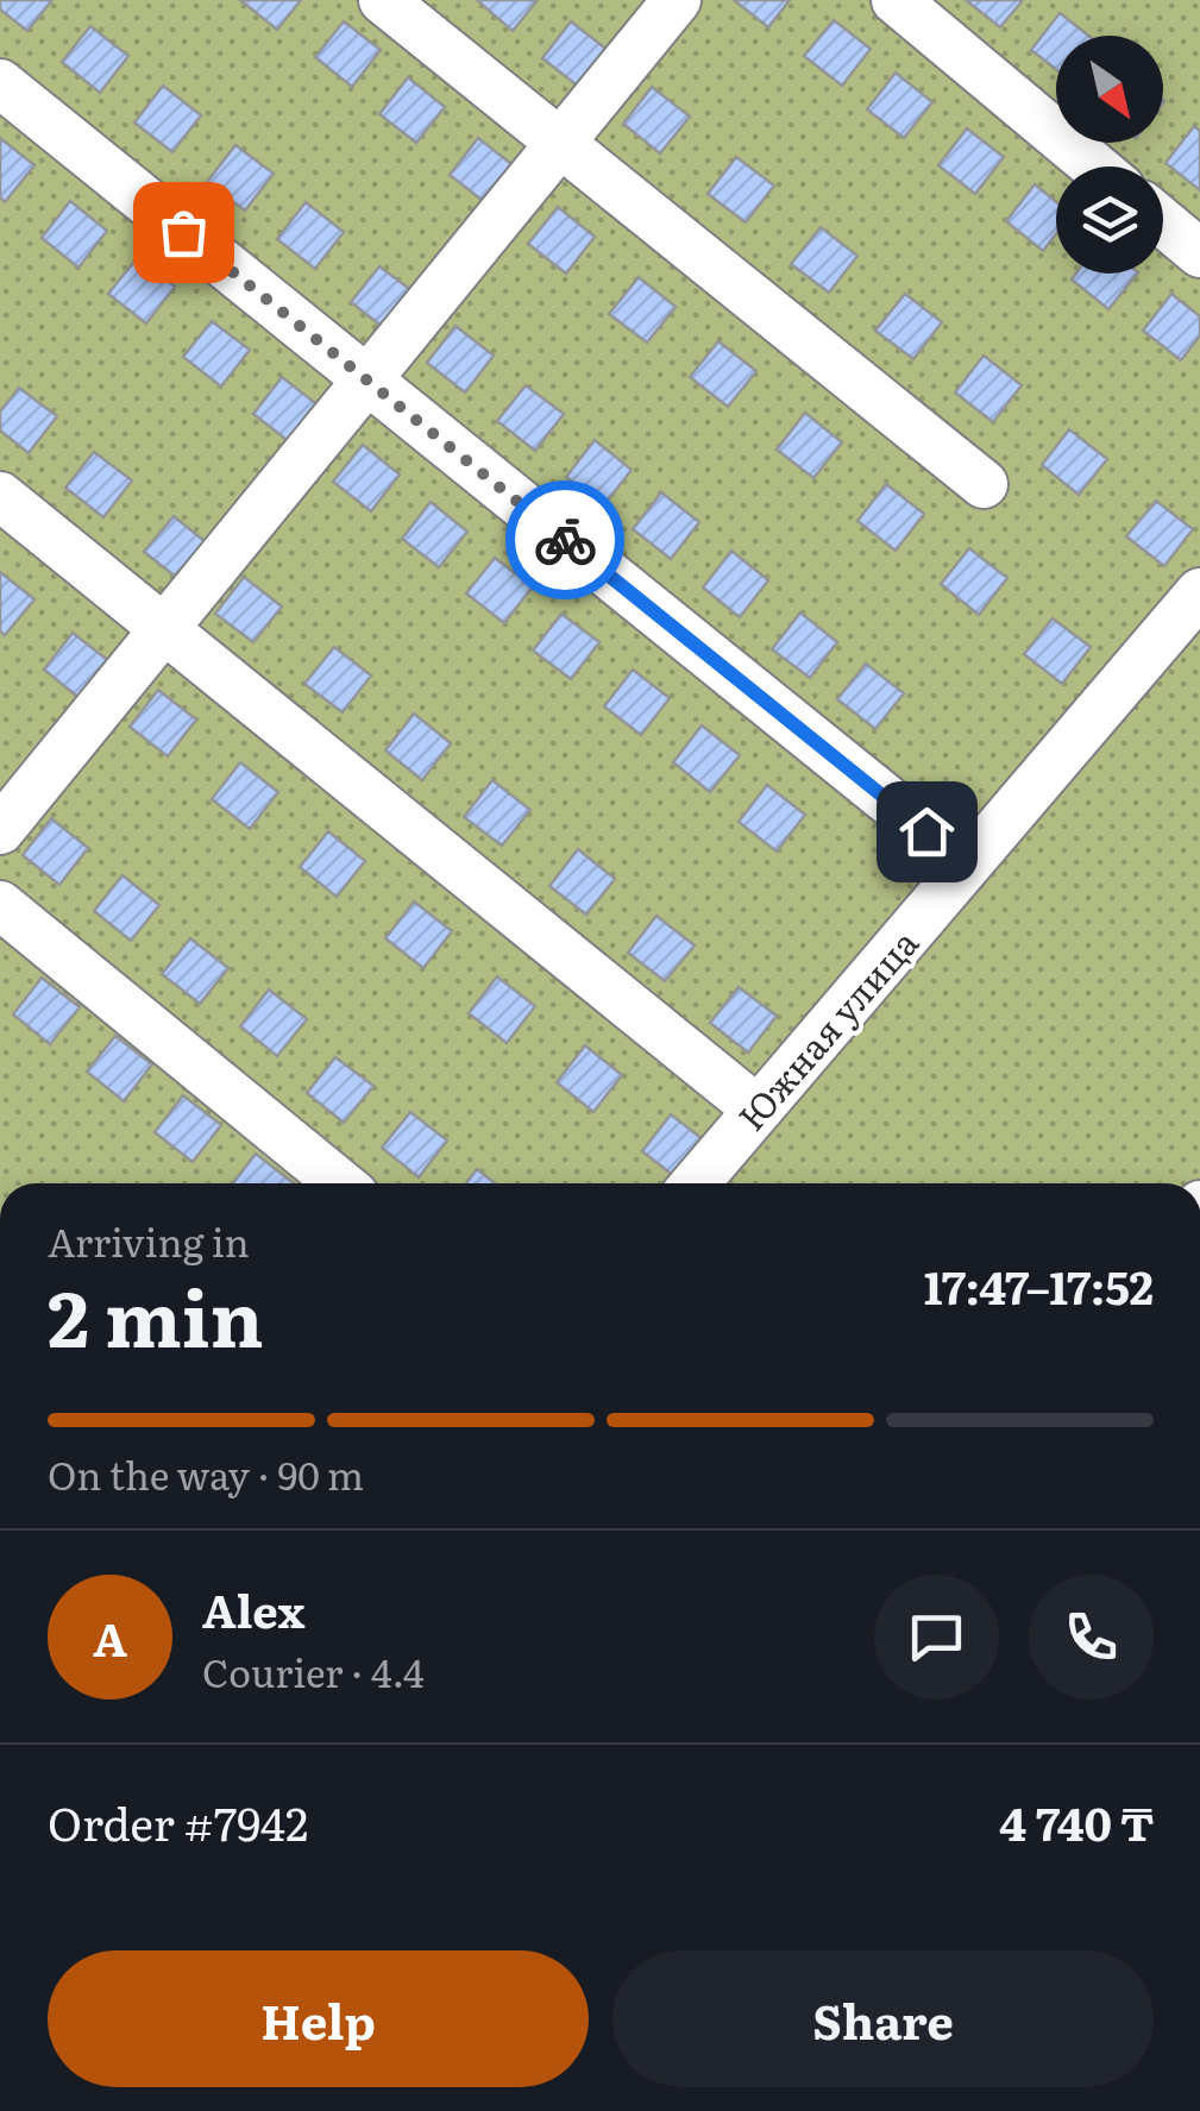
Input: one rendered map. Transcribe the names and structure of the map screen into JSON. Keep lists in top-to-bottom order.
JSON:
{
  "streets": {
    "lane": ["Южная улица"]
  },
  "north": "bottom right",
  "page": {
    "heading": ["2 min", "Arriving in", "17:47–17:52"],
    "panel": [
      "Alex",
      "Courier · 4.4",
      "Order #7942",
      "4 740 ₸"
    ],
    "bar": "On the way · 90 m",
    "round": "A",
    "buttons": ["Help", "Share"]
  }
}
